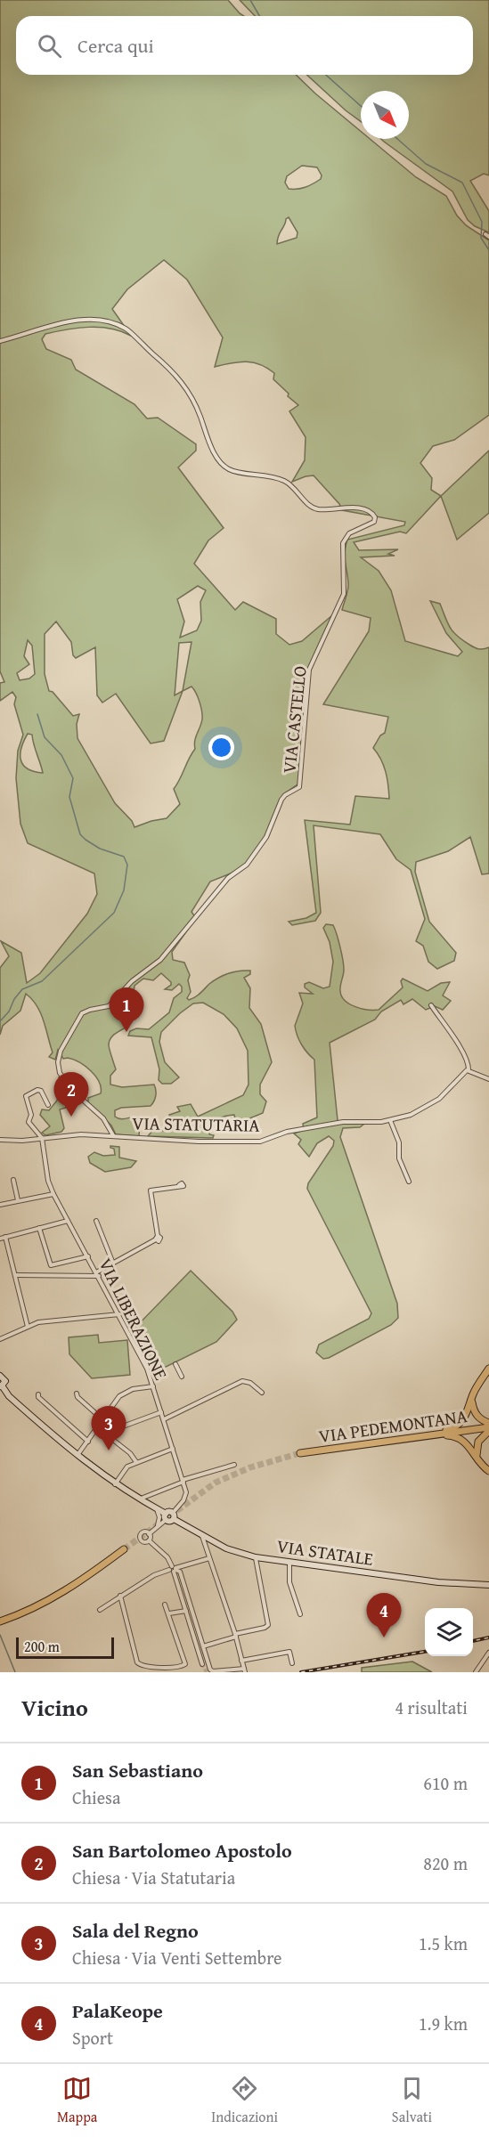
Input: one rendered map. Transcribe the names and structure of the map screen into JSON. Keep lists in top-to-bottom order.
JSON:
{
  "streets": {
    "main road": ["VIA PEDEMONTANA", "VIA STATALE"],
    "street": ["VIA CASTELLO", "VIA STATUTARIA", "VIA LIBERAZIONE"]
  },
  "crossings": [
    ["VIA CASTELLO", "VIA STATUTARIA"],
    ["VIA STATUTARIA", "VIA LIBERAZIONE"],
    ["VIA LIBERAZIONE", "VIA STATALE"]
  ],
  "scale_bar": "200 m",
  "north": "bottom right",
  "page": {
    "search": "Cerca qui",
    "pins": [
      "1",
      "2",
      "3",
      "4"
    ],
    "scale": "200 m",
    "heading": ["Vicino", "4 risultati"],
    "list": [
      {
        "mark": "1",
        "name": "San Sebastiano",
        "note": "Chiesa",
        "value": "610 m"
      },
      {
        "mark": "2",
        "name": "San Bartolomeo Apostolo",
        "note": "Chiesa · Via Statutaria",
        "value": "820 m"
      },
      {
        "mark": "3",
        "name": "Sala del Regno",
        "note": "Chiesa · Via Venti Settembre",
        "value": "1.5 km"
      },
      {
        "mark": "4",
        "name": "PalaKeope",
        "note": "Sport",
        "value": "1.9 km"
      }
    ],
    "nav": ["Mappa", "Indicazioni", "Salvati"]
  }
}
